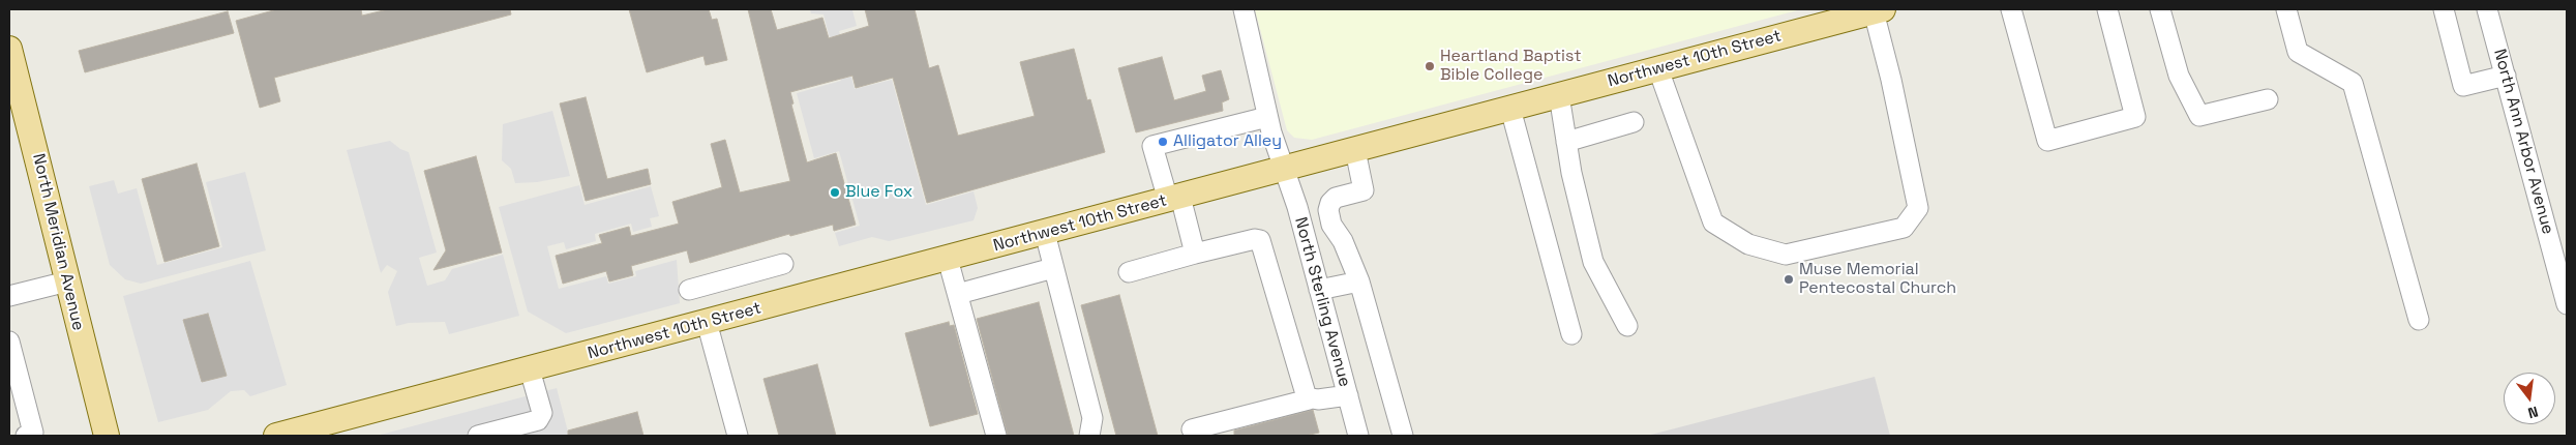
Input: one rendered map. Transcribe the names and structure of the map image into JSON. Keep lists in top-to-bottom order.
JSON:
{
  "streets": {
    "main road": ["Northwest 10th Street", "North Meridian Avenue"],
    "street": ["North Ann Arbor Avenue", "North Sterling Avenue"]
  },
  "crossings": [
    ["Northwest 10th Street", "North Sterling Avenue"]
  ],
  "places": [
    "Heartland Baptist Bible College",
    "Alligator Alley",
    "Blue Fox",
    "Muse Memorial Pentecostal Church"
  ],
  "north": "bottom"
}
